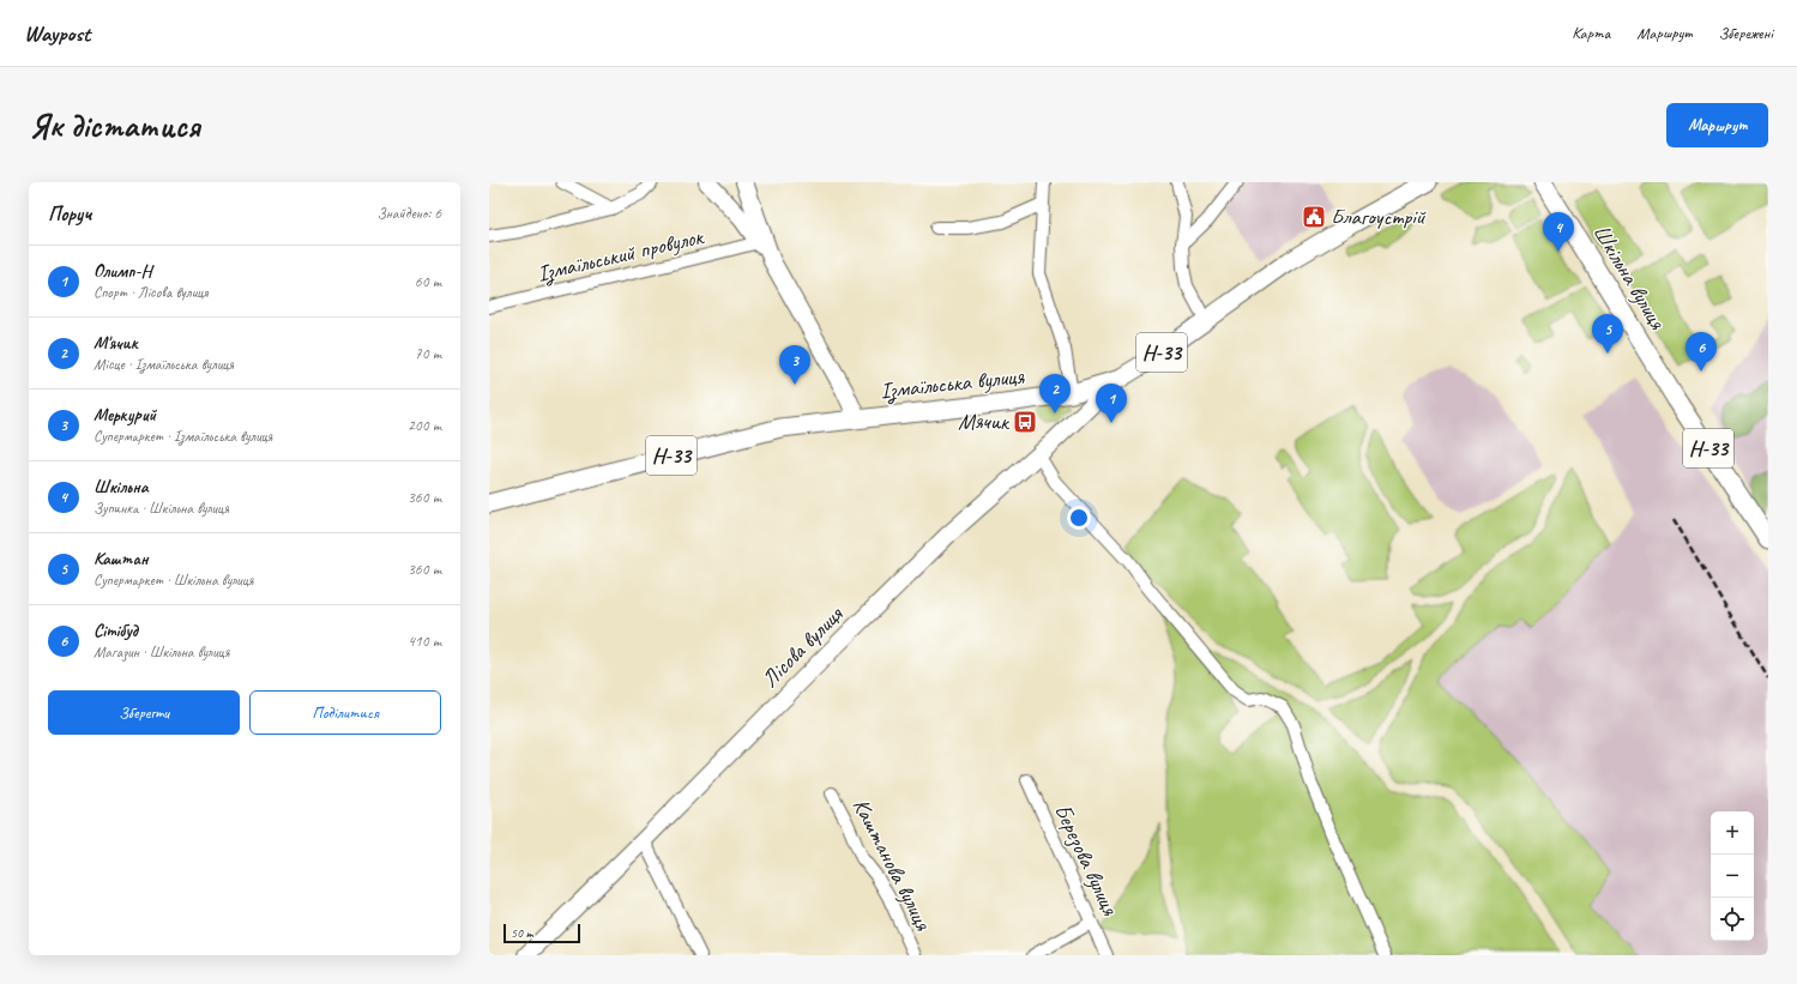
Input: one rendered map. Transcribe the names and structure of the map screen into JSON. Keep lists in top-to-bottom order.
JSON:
{
  "streets": {
    "main road": ["Шкільна вулиця", "Н-33", "Ізмаїльська вулиця"],
    "street": [
      "Ізмаїльський провулок",
      "Лісова вулиця",
      "Березова вулиця",
      "Каштанова вулиця"
    ]
  },
  "crossings": [
    ["Ізмаїльська вулиця", "Лісова вулиця"]
  ],
  "places": {
    "public building": ["Благоустрій"],
    "bus stop": ["Мячик"]
  },
  "scale_bar": "50 m",
  "page": {
    "header": "Waypost",
    "nav": ["Карта", "Маршрут", "Збережені"],
    "buttons": [
      "Маршрут",
      ["Зберегти", "Поділитися"]
    ],
    "title": "Як дістатися",
    "heading": ["Поруч", "Знайдено: 6"],
    "pins": [
      "4",
      "5",
      "6",
      "3",
      "2",
      "1"
    ],
    "list": [
      {
        "mark": "1",
        "name": "Олимп-Н",
        "note": "Спорт · Лісова вулиця",
        "value": "60 m"
      },
      {
        "mark": "2",
        "name": "М'ячик",
        "note": "Місце · Ізмаїльська вулиця",
        "value": "70 m"
      },
      {
        "mark": "3",
        "name": "Меркурий",
        "note": "Супермаркет · Ізмаїльська вулиця",
        "value": "200 m"
      },
      {
        "mark": "4",
        "name": "Шкільна",
        "note": "Зупинка · Шкільна вулиця",
        "value": "360 m"
      },
      {
        "mark": "5",
        "name": "Каштан",
        "note": "Супермаркет · Шкільна вулиця",
        "value": "360 m"
      },
      {
        "mark": "6",
        "name": "Сітібуд",
        "note": "Магазин · Шкільна вулиця",
        "value": "410 m"
      }
    ],
    "map_buttons": ["+", "−"],
    "scale": "50 m"
  }
}
